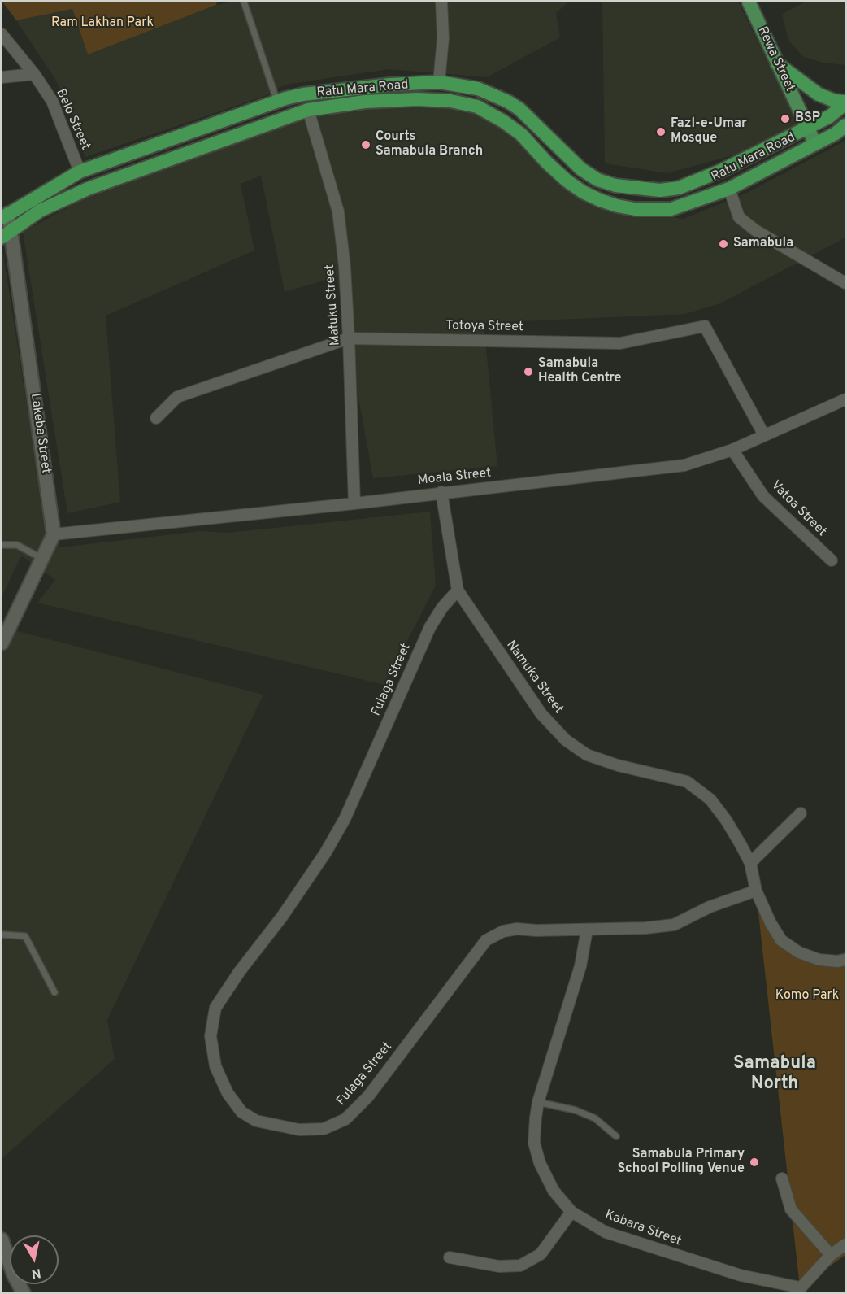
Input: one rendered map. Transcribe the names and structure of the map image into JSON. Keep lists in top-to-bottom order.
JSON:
{
  "streets": {
    "highway": ["Ratu Mara Road"],
    "main road": ["Rewa Street", "Lakeba Street"],
    "street": [
      "Belo Street",
      "Matuku Street",
      "Totoya Street",
      "Moala Street",
      "Vatoa Street",
      "Namuka Street",
      "Fulaga Street",
      "Kabara Street"
    ]
  },
  "crossings": [
    ["Rewa Street", "Ratu Mara Road"],
    ["Ratu Mara Road", "Belo Street"],
    ["Ratu Mara Road", "Matuku Street"],
    ["Ratu Mara Road", "Lakeba Street"],
    ["Matuku Street", "Totoya Street"],
    ["Matuku Street", "Moala Street"],
    ["Totoya Street", "Moala Street"],
    ["Lakeba Street", "Moala Street"],
    ["Moala Street", "Vatoa Street"],
    ["Moala Street", "Namuka Street"],
    ["Namuka Street", "Fulaga Street"],
    ["Fulaga Street", "Kabara Street"]
  ],
  "districts": ["Samabula North"],
  "parks": ["Ram Lakhan Park", "Komo Park"],
  "places": [
    "BSP",
    "Fazl-e-Umar Mosque",
    "Courts Samabula Branch",
    "Samabula",
    "Samabula Health Centre",
    "Samabula Primary School Polling Venue"
  ],
  "north": "bottom"
}
